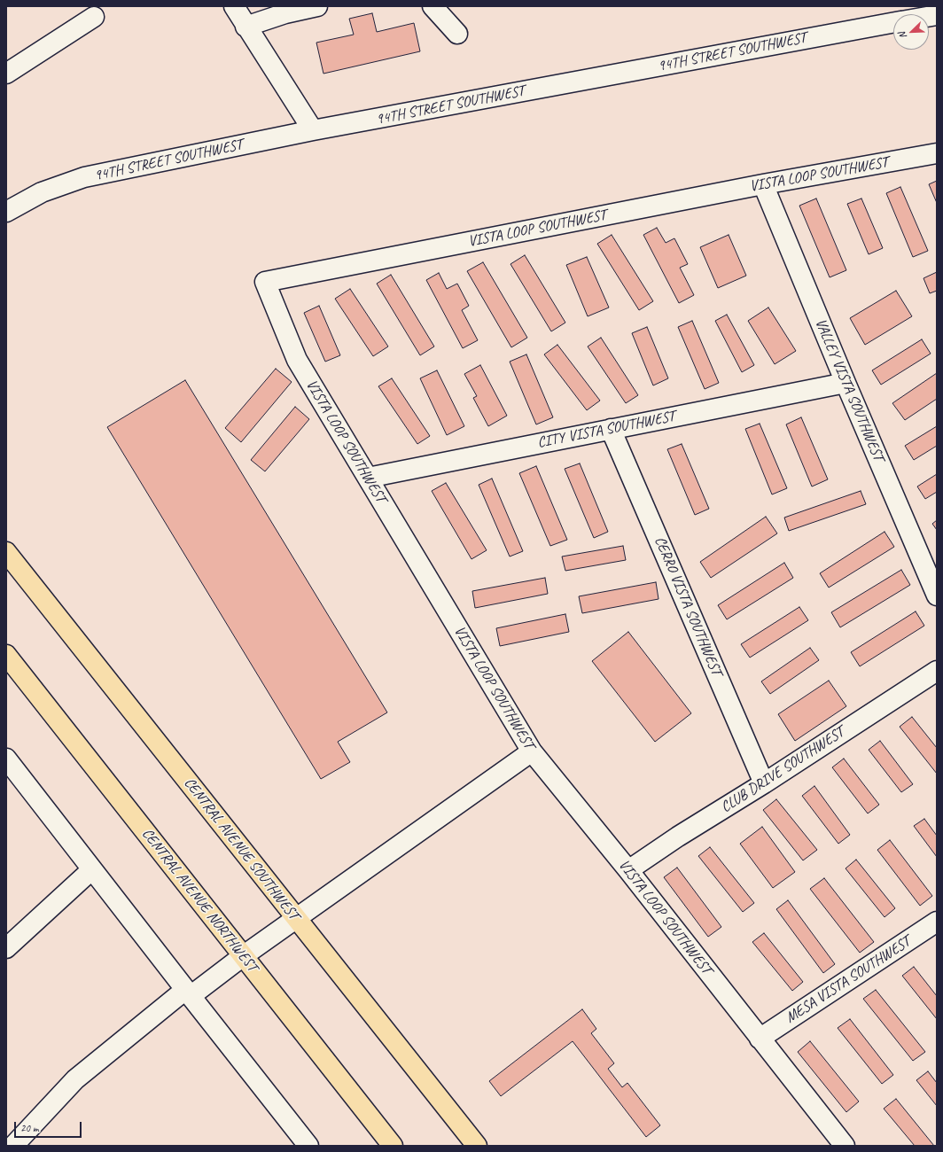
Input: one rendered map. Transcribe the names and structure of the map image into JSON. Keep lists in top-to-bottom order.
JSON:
{
  "streets": {
    "main road": ["CENTRAL AVENUE SOUTHWEST", "CENTRAL AVENUE NORTHWEST"],
    "street": [
      "94TH STREET SOUTHWEST",
      "VISTA LOOP SOUTHWEST",
      "VALLEY VISTA SOUTHWEST",
      "CITY VISTA SOUTHWEST",
      "CERRO VISTA SOUTHWEST",
      "CLUB DRIVE SOUTHWEST",
      "MESA VISTA SOUTHWEST"
    ]
  },
  "crossings": [
    ["VISTA LOOP SOUTHWEST", "VALLEY VISTA SOUTHWEST"],
    ["VISTA LOOP SOUTHWEST", "CITY VISTA SOUTHWEST"],
    ["VISTA LOOP SOUTHWEST", "CLUB DRIVE SOUTHWEST"],
    ["VISTA LOOP SOUTHWEST", "MESA VISTA SOUTHWEST"],
    ["VALLEY VISTA SOUTHWEST", "CITY VISTA SOUTHWEST"],
    ["CITY VISTA SOUTHWEST", "CERRO VISTA SOUTHWEST"],
    ["CERRO VISTA SOUTHWEST", "CLUB DRIVE SOUTHWEST"]
  ],
  "scale_bar": "20 m",
  "north": "bottom left"
}
